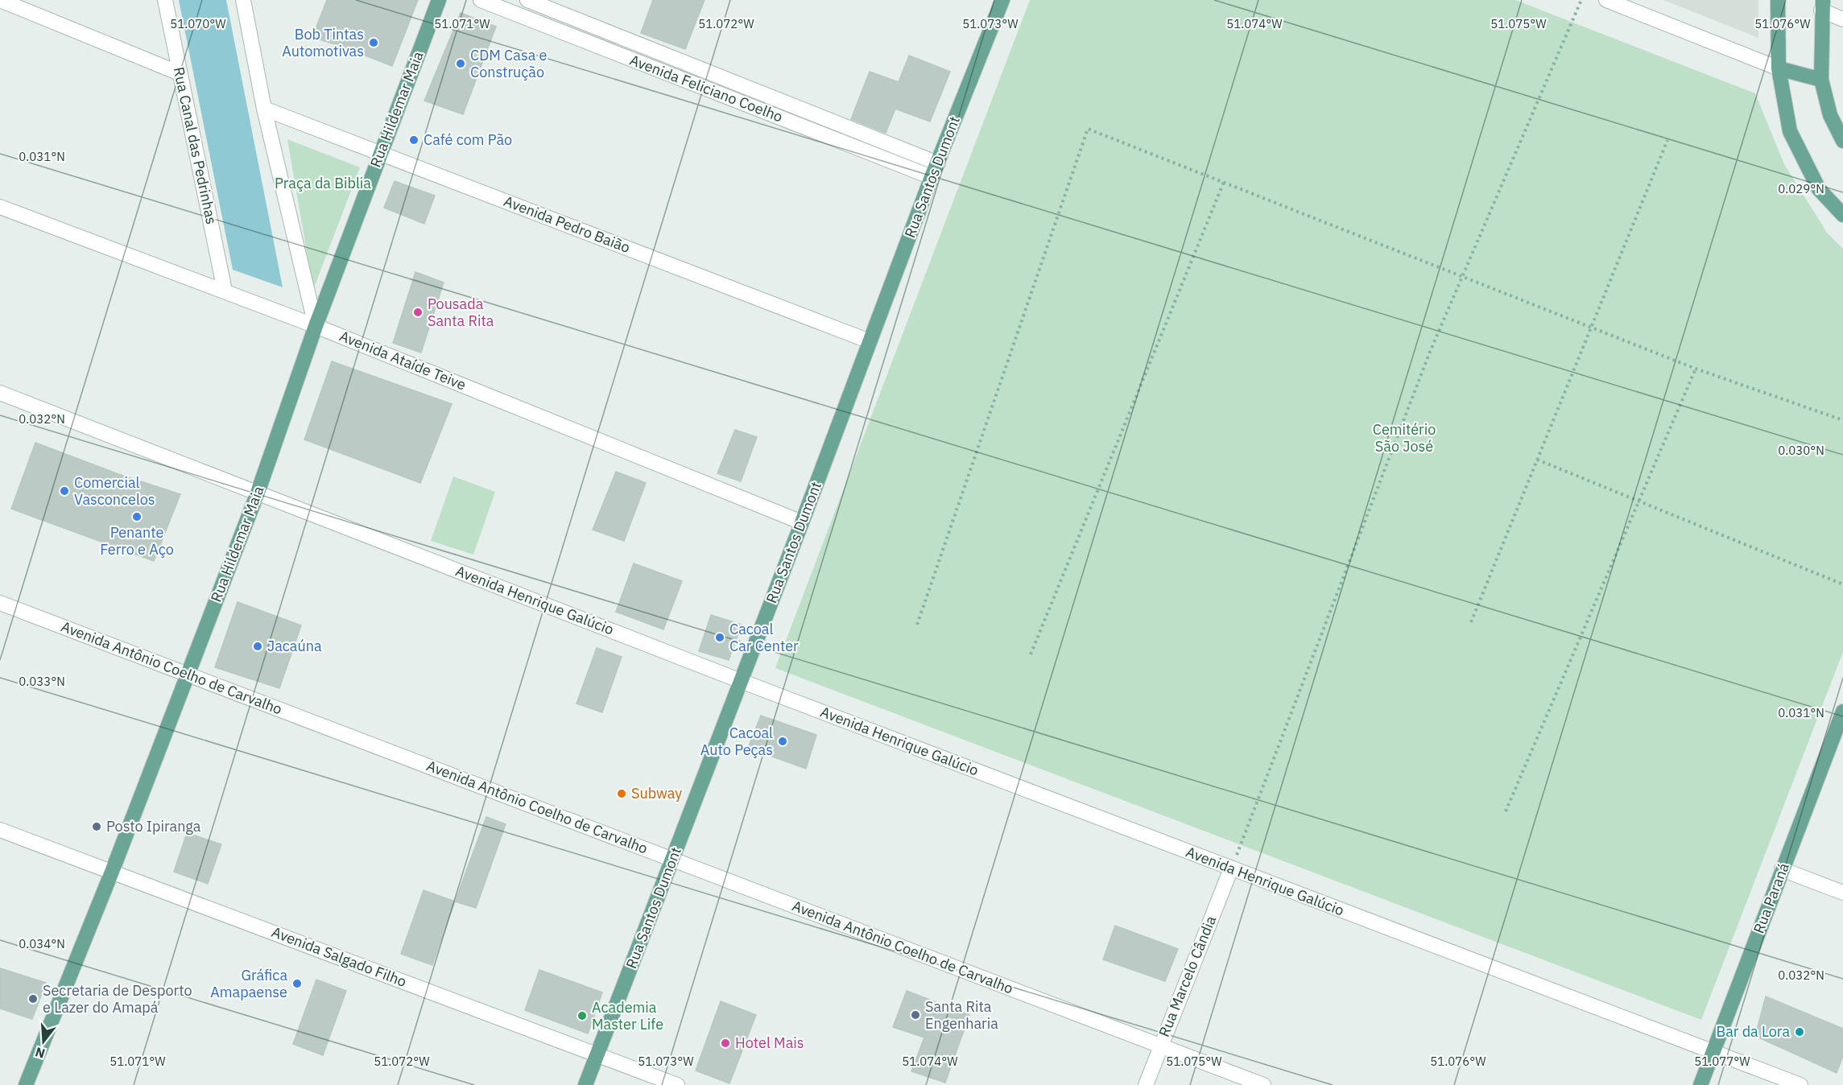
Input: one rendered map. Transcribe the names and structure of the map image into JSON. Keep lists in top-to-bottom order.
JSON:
{
  "streets": {
    "main road": ["Rua Hildemar Maia", "Rua Santos Dumont", "Rua Paraná"],
    "street": [
      "Avenida Feliciano Coelho",
      "Rua Canal das Pedrinhas",
      "Avenida Pedro Baião",
      "Avenida Ataíde Teive",
      "Avenida Henrique Galúcio",
      "Avenida Antônio Coelho de Carvalho",
      "Avenida Salgado Filho",
      "Rua Marcelo Cândia"
    ]
  },
  "crossings": [
    ["Avenida Feliciano Coelho", "Rua Santos Dumont"],
    ["Rua Hildemar Maia", "Avenida Pedro Baião"],
    ["Rua Hildemar Maia", "Avenida Ataíde Teive"],
    ["Rua Hildemar Maia", "Avenida Henrique Galúcio"],
    ["Rua Hildemar Maia", "Avenida Antônio Coelho de Carvalho"],
    ["Rua Hildemar Maia", "Avenida Salgado Filho"],
    ["Rua Canal das Pedrinhas", "Avenida Ataíde Teive"],
    ["Rua Santos Dumont", "Avenida Pedro Baião"],
    ["Rua Santos Dumont", "Avenida Ataíde Teive"],
    ["Rua Santos Dumont", "Avenida Henrique Galúcio"],
    ["Rua Santos Dumont", "Avenida Antônio Coelho de Carvalho"],
    ["Rua Santos Dumont", "Avenida Salgado Filho"],
    ["Avenida Henrique Galúcio", "Rua Paraná"],
    ["Avenida Henrique Galúcio", "Rua Marcelo Cândia"],
    ["Avenida Antônio Coelho de Carvalho", "Rua Marcelo Cândia"]
  ],
  "parks": ["Praça da Biblia", "Cemitério São José"],
  "places": [
    "Bob Tintas Automotivas",
    "CDM Casa e Construção",
    "Café com Pão",
    "Pousada Santa Rita",
    "Comercial Vasconcelos",
    "Penante Ferro e Aço",
    "Cacoal Car Center",
    "Jacaúna",
    "Cacoal Auto Peças",
    "Subway",
    "Posto Ipiranga",
    "Gráfica Amapaense",
    "Secretaria de Desporto e Lazer do Amapá",
    "Santa Rita Engenharia",
    "Academia Master Life",
    "Bar da Lora",
    "Hotel Mais"
  ],
  "north": "bottom",
  "coordinates": [
    "51.070°W",
    "51.071°W",
    "51.072°W",
    "51.073°W",
    "51.074°W",
    "51.075°W",
    "51.076°W",
    "0.031°N",
    "0.029°N",
    "0.032°N",
    "0.030°N",
    "0.033°N",
    "0.034°N",
    "51.077°W"
  ]
}
